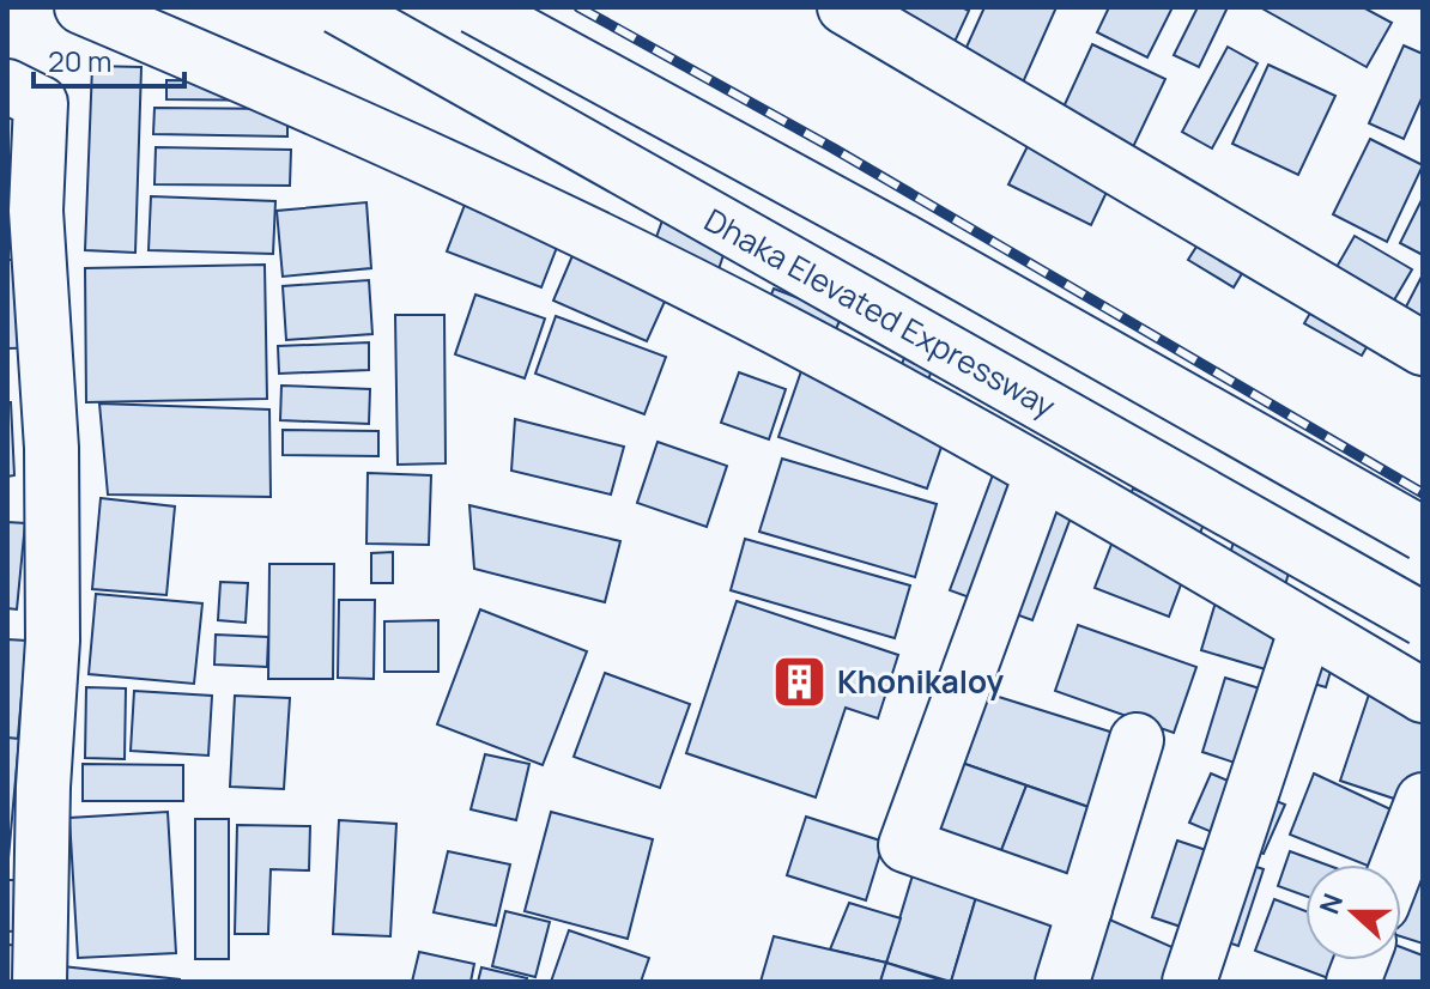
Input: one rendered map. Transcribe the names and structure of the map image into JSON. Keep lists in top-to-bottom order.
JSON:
{
  "streets": {
    "main road": ["Dhaka Elevated Expressway"]
  },
  "places": {
    "building": ["Khonikaloy"]
  },
  "scale_bar": "20 m",
  "north": "left"
}
